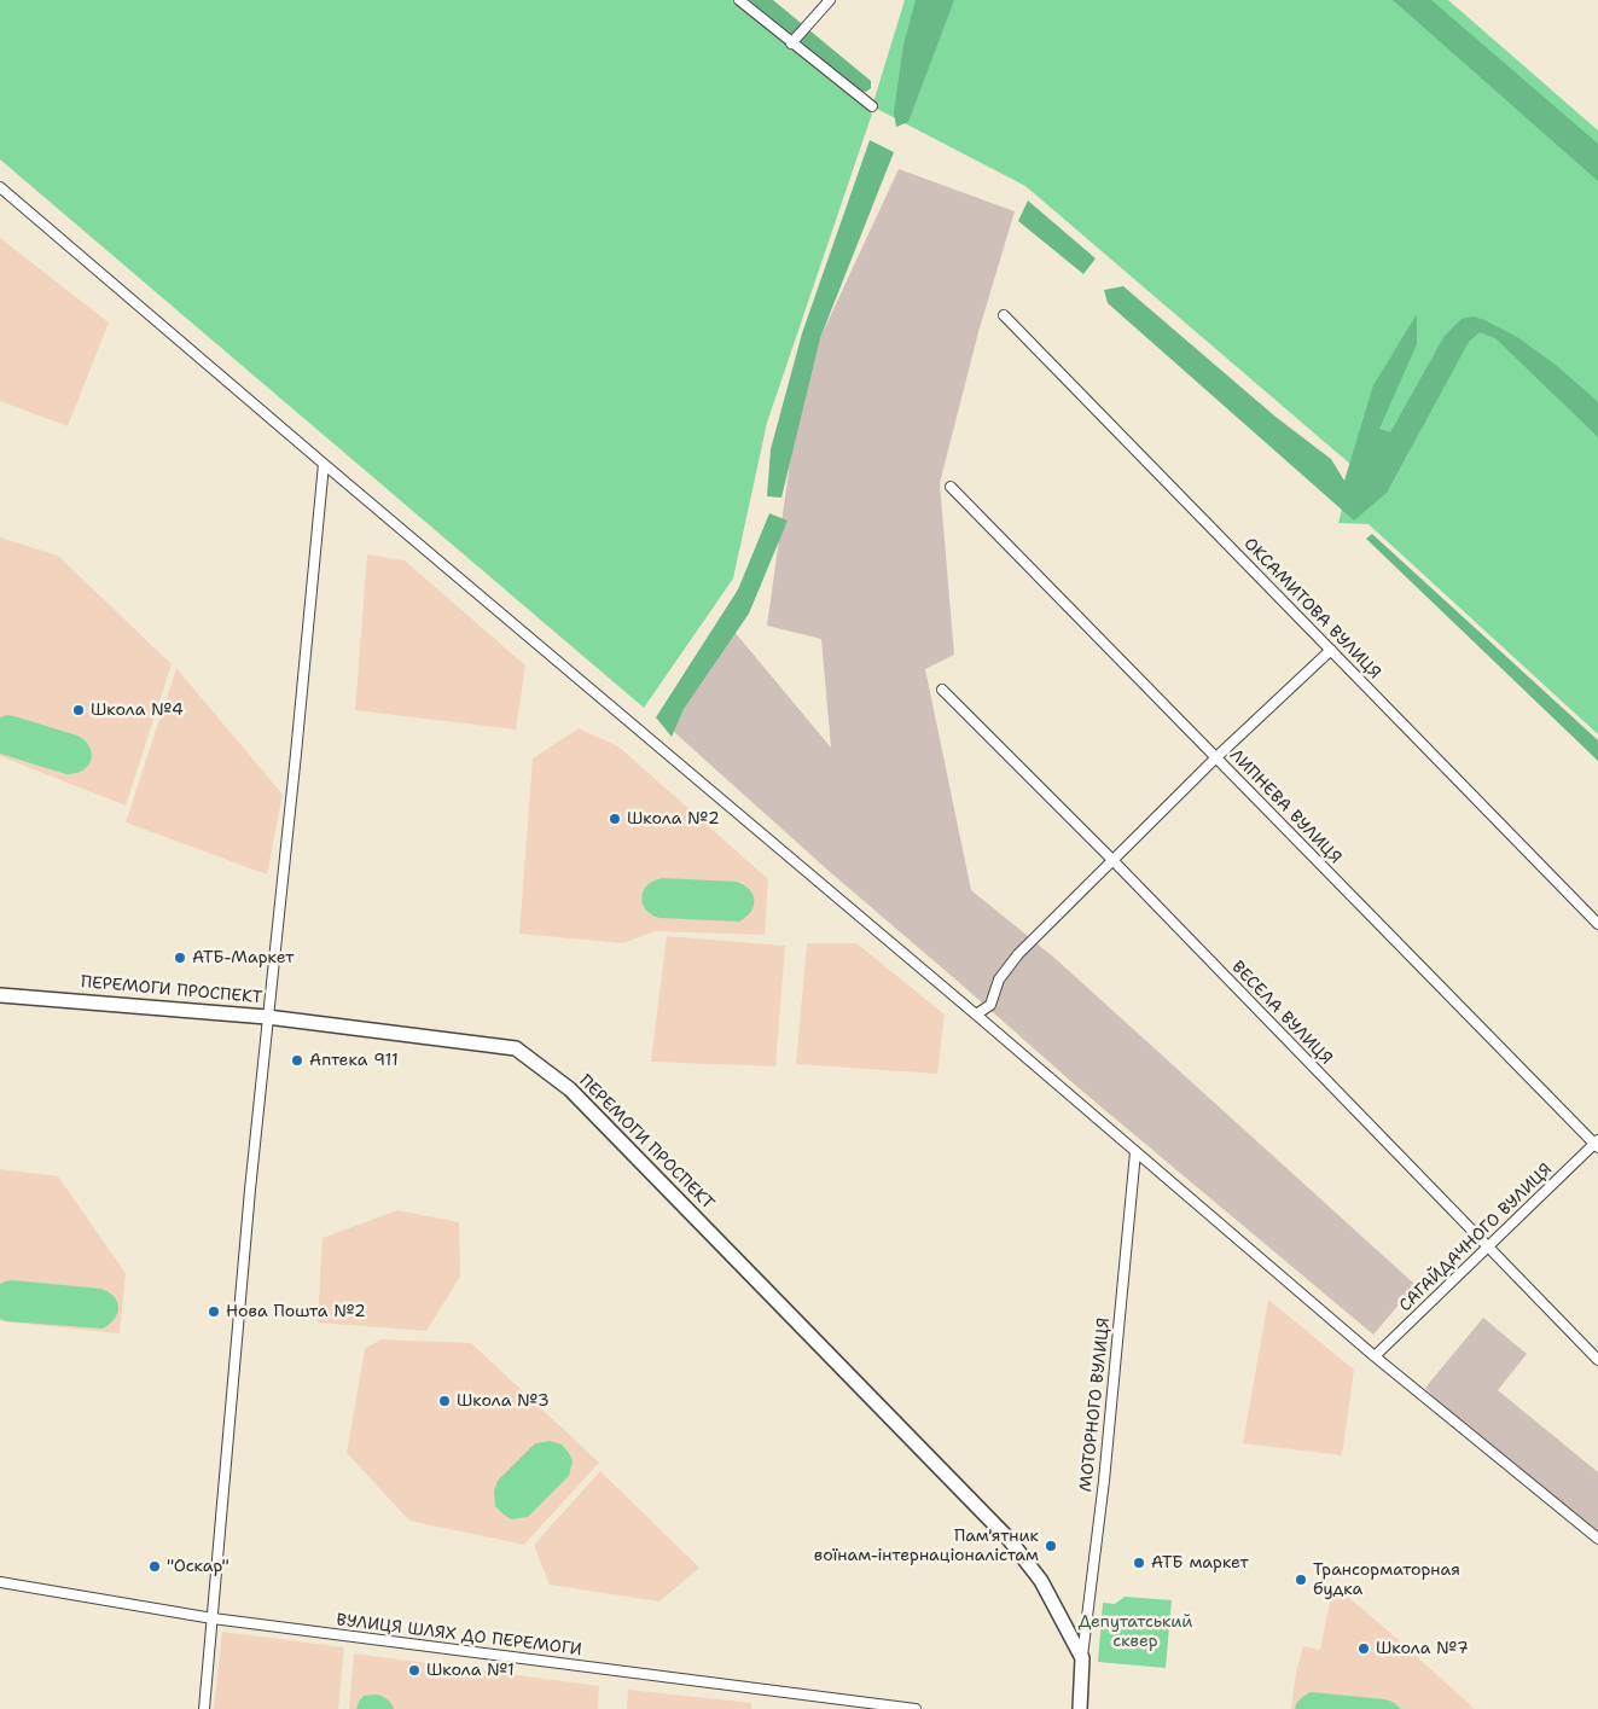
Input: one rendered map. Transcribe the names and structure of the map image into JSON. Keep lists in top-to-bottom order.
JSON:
{
  "streets": {
    "street": [
      "ОКСАМИТОВА ВУЛИЦЯ",
      "ЛИПНЕВА ВУЛИЦЯ",
      "ПЕРЕМОГИ ПРОСПЕКТ",
      "ВЕСЕЛА ВУЛИЦЯ",
      "САГАЙДАЧНОГО ВУЛИЦЯ",
      "МОТОРНОГО ВУЛИЦЯ",
      "ВУЛИЦЯ ШЛЯХ ДО ПЕРЕМОГИ"
    ]
  },
  "crossings": [
    ["ЛИПНЕВА ВУЛИЦЯ", "САГАЙДАЧНОГО ВУЛИЦЯ"],
    ["ПЕРЕМОГИ ПРОСПЕКТ", "МОТОРНОГО ВУЛИЦЯ"],
    ["ВЕСЕЛА ВУЛИЦЯ", "САГАЙДАЧНОГО ВУЛИЦЯ"]
  ],
  "parks": ["Депутатський сквер"],
  "places": [
    "Школа №4",
    "Школа №2",
    "АТБ-Маркет",
    "Аптека 911",
    "Нова Пошта №2",
    "Школа №3",
    "Пам'ятник воїнам-інтернаціоналістам",
    "АТБ маркет",
    "\"Оскар\"",
    "Трансорматорная будка",
    "Школа №7",
    "Школа №1"
  ]
}
